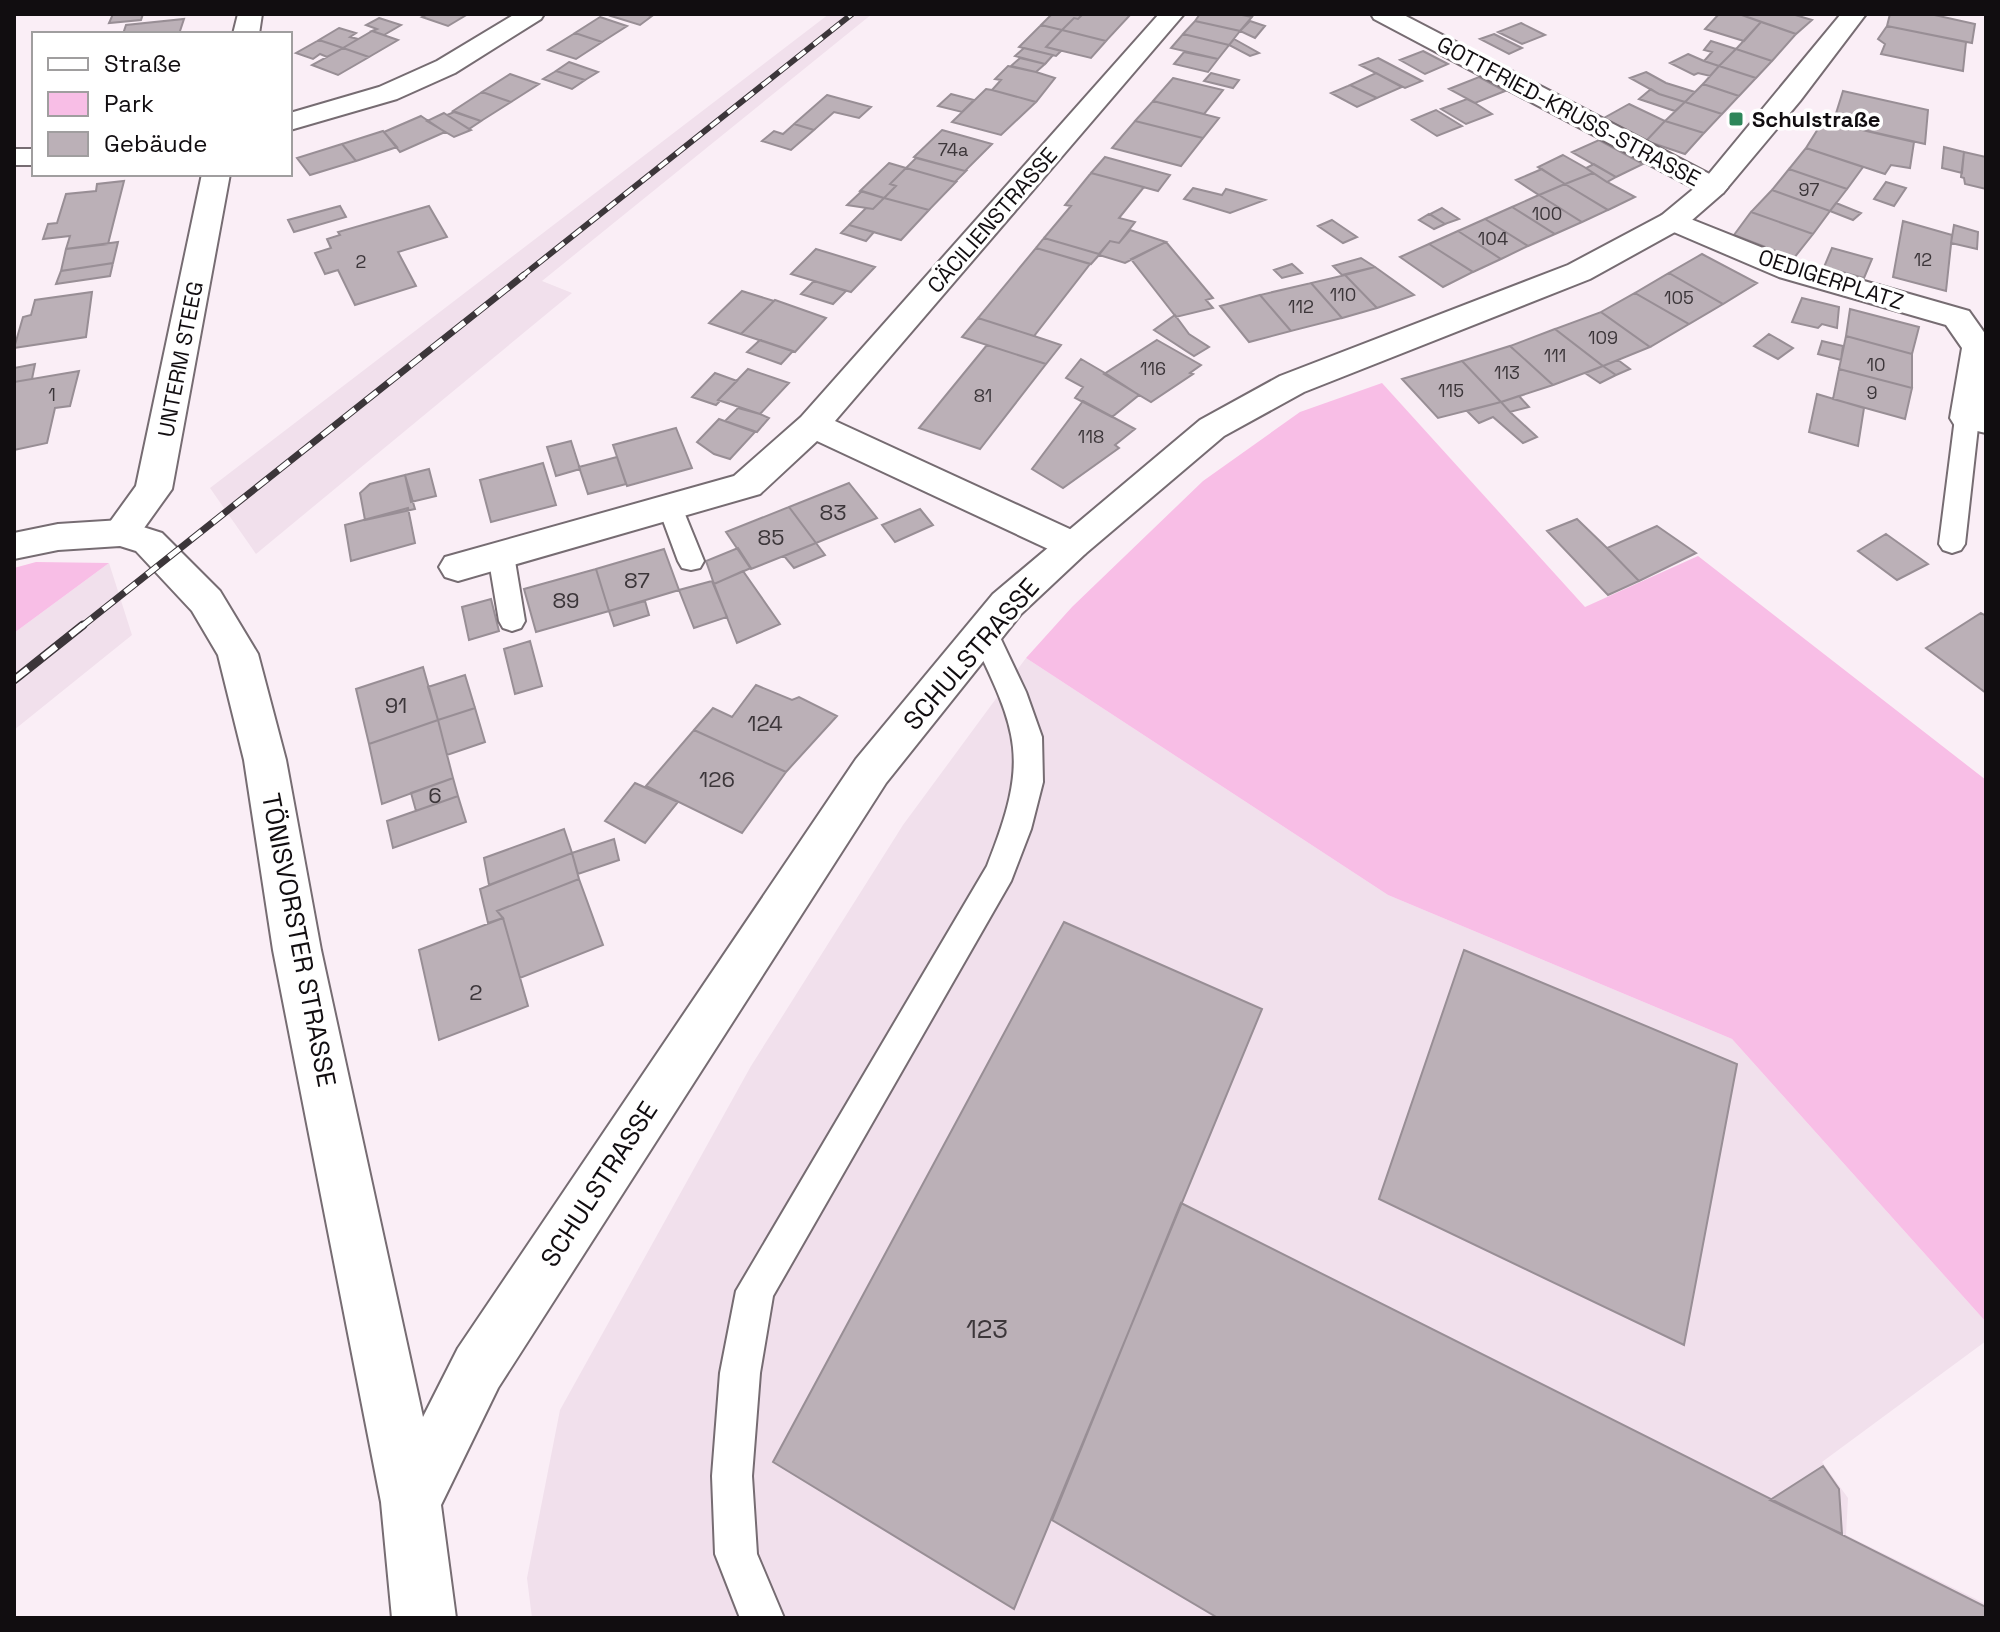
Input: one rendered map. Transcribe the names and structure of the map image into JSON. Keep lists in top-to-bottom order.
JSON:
{
  "streets": {
    "street": [
      "GOTTFRIED-KRUSS-STRASSE",
      "CÄCILIENSTRASSE",
      "OEDIGERPLATZ",
      "UNTERM STEEG",
      "SCHULSTRASSE",
      "TÖNISVORSTER STRASSE"
    ]
  },
  "crossings": [
    ["GOTTFRIED-KRUSS-STRASSE", "SCHULSTRASSE"],
    ["OEDIGERPLATZ", "SCHULSTRASSE"],
    ["UNTERM STEEG", "TÖNISVORSTER STRASSE"],
    ["SCHULSTRASSE", "TÖNISVORSTER STRASSE"]
  ],
  "places": {
    "transit": ["Schulstraße"]
  },
  "house_numbers": [
    "74a",
    "97",
    "100",
    "104",
    "12",
    "2",
    "110",
    "105",
    "112",
    "109",
    "111",
    "10",
    "116",
    "113",
    "115",
    "9",
    "1",
    "81",
    "118",
    "83",
    "85",
    "87",
    "89",
    "91",
    "124",
    "126",
    "6",
    "2",
    "123"
  ],
  "legend": ["Straße", "Park", "Gebäude"]
}
